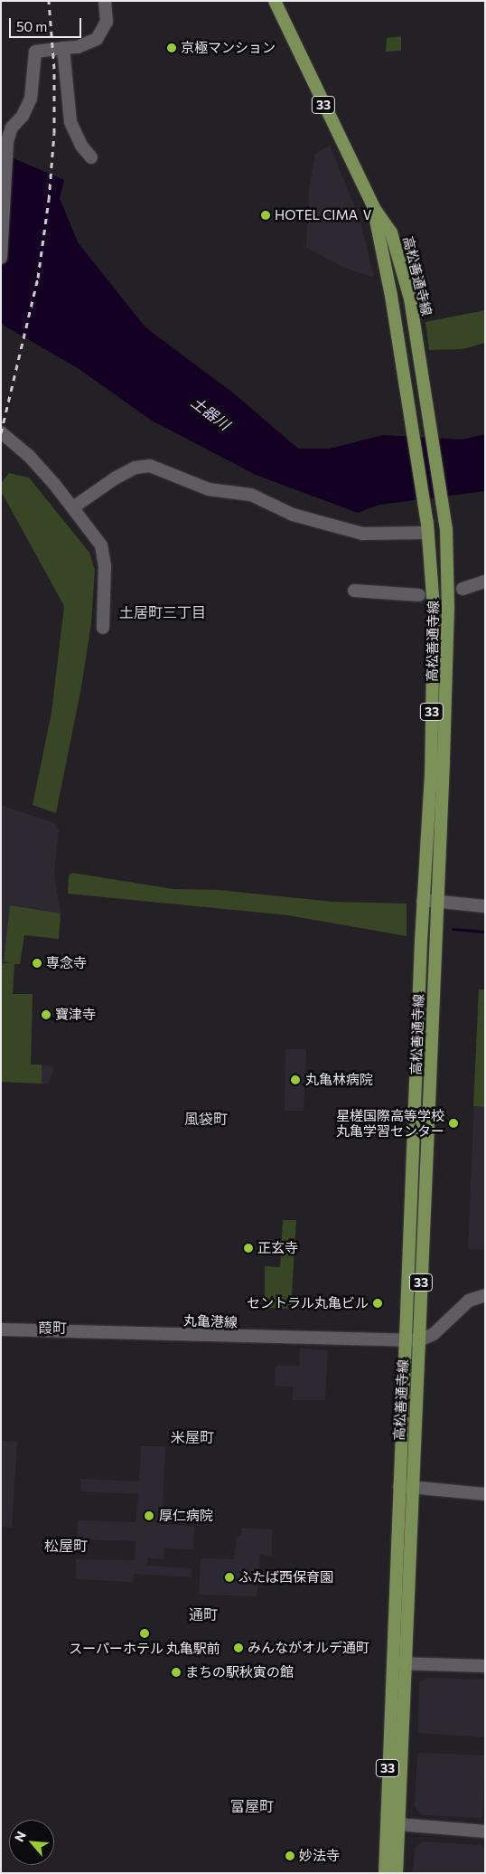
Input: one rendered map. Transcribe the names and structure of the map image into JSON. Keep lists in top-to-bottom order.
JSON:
{
  "streets": {
    "main road": ["33", "高松善通寺線"],
    "street": ["丸亀港線"]
  },
  "crossings": [
    ["高松善通寺線", "丸亀港線"]
  ],
  "districts": [
    "土居町三丁目",
    "風袋町",
    "葭町",
    "米屋町",
    "松屋町",
    "通町",
    "富屋町"
  ],
  "water": ["土器川"],
  "places": [
    "京極マンション",
    "HOTEL CIMA Ⅴ",
    "専念寺",
    "寶津寺",
    "丸亀林病院",
    "星槎国際高等学校 丸亀学習センター",
    "正玄寺",
    "セントラル丸亀ビル",
    "厚仁病院",
    "ふたば西保育園",
    "スーパーホテル 丸亀駅前",
    "みんながオルデ通町",
    "まちの駅秋寅の館",
    "妙法寺"
  ],
  "scale_bar": "50 m",
  "north": "top left"
}
